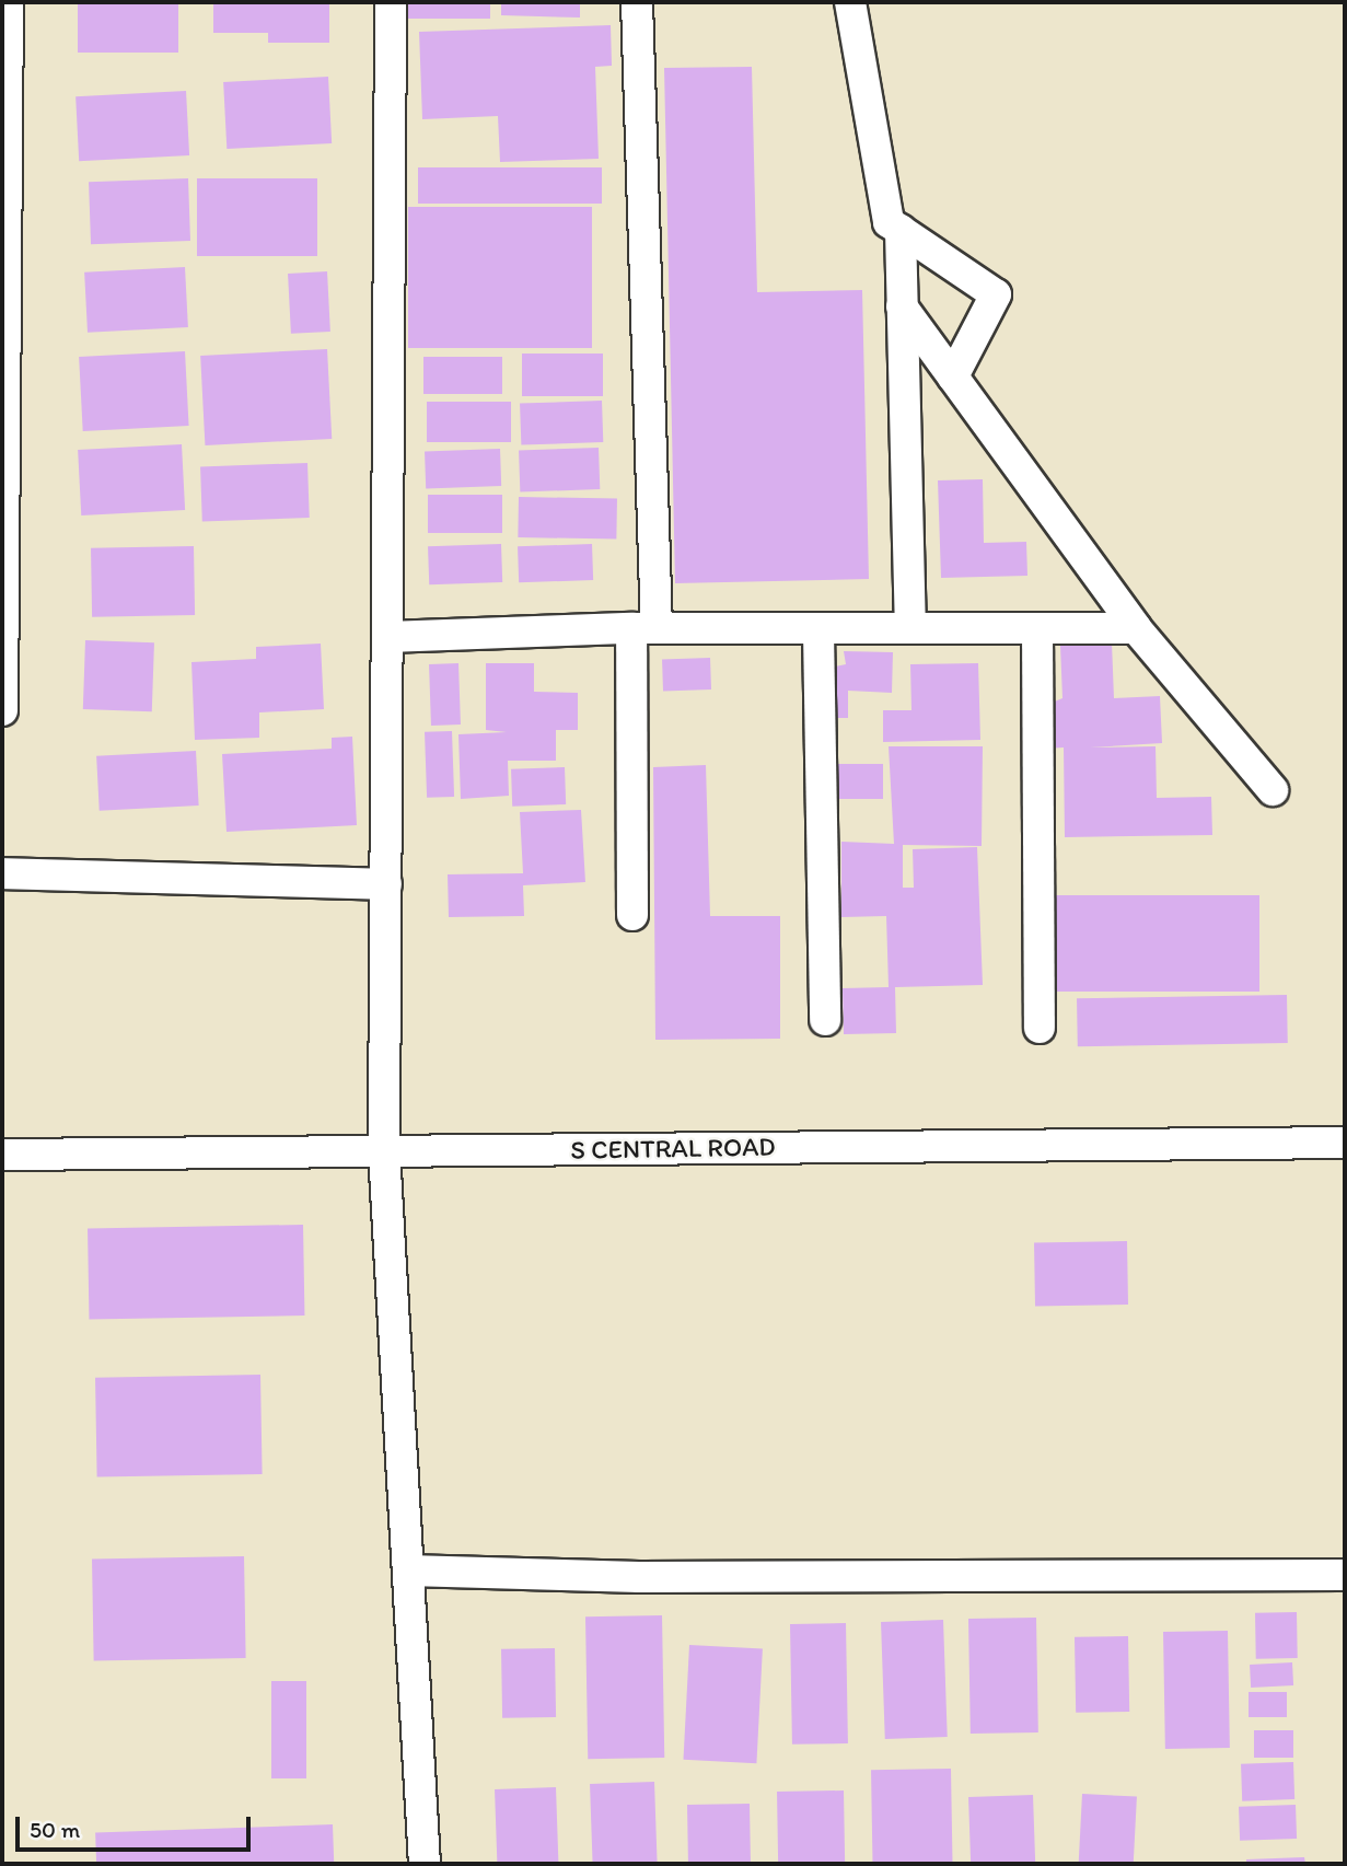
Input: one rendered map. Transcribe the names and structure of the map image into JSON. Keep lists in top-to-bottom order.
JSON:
{
  "streets": {
    "street": ["S CENTRAL ROAD"]
  },
  "scale_bar": "50 m"
}
